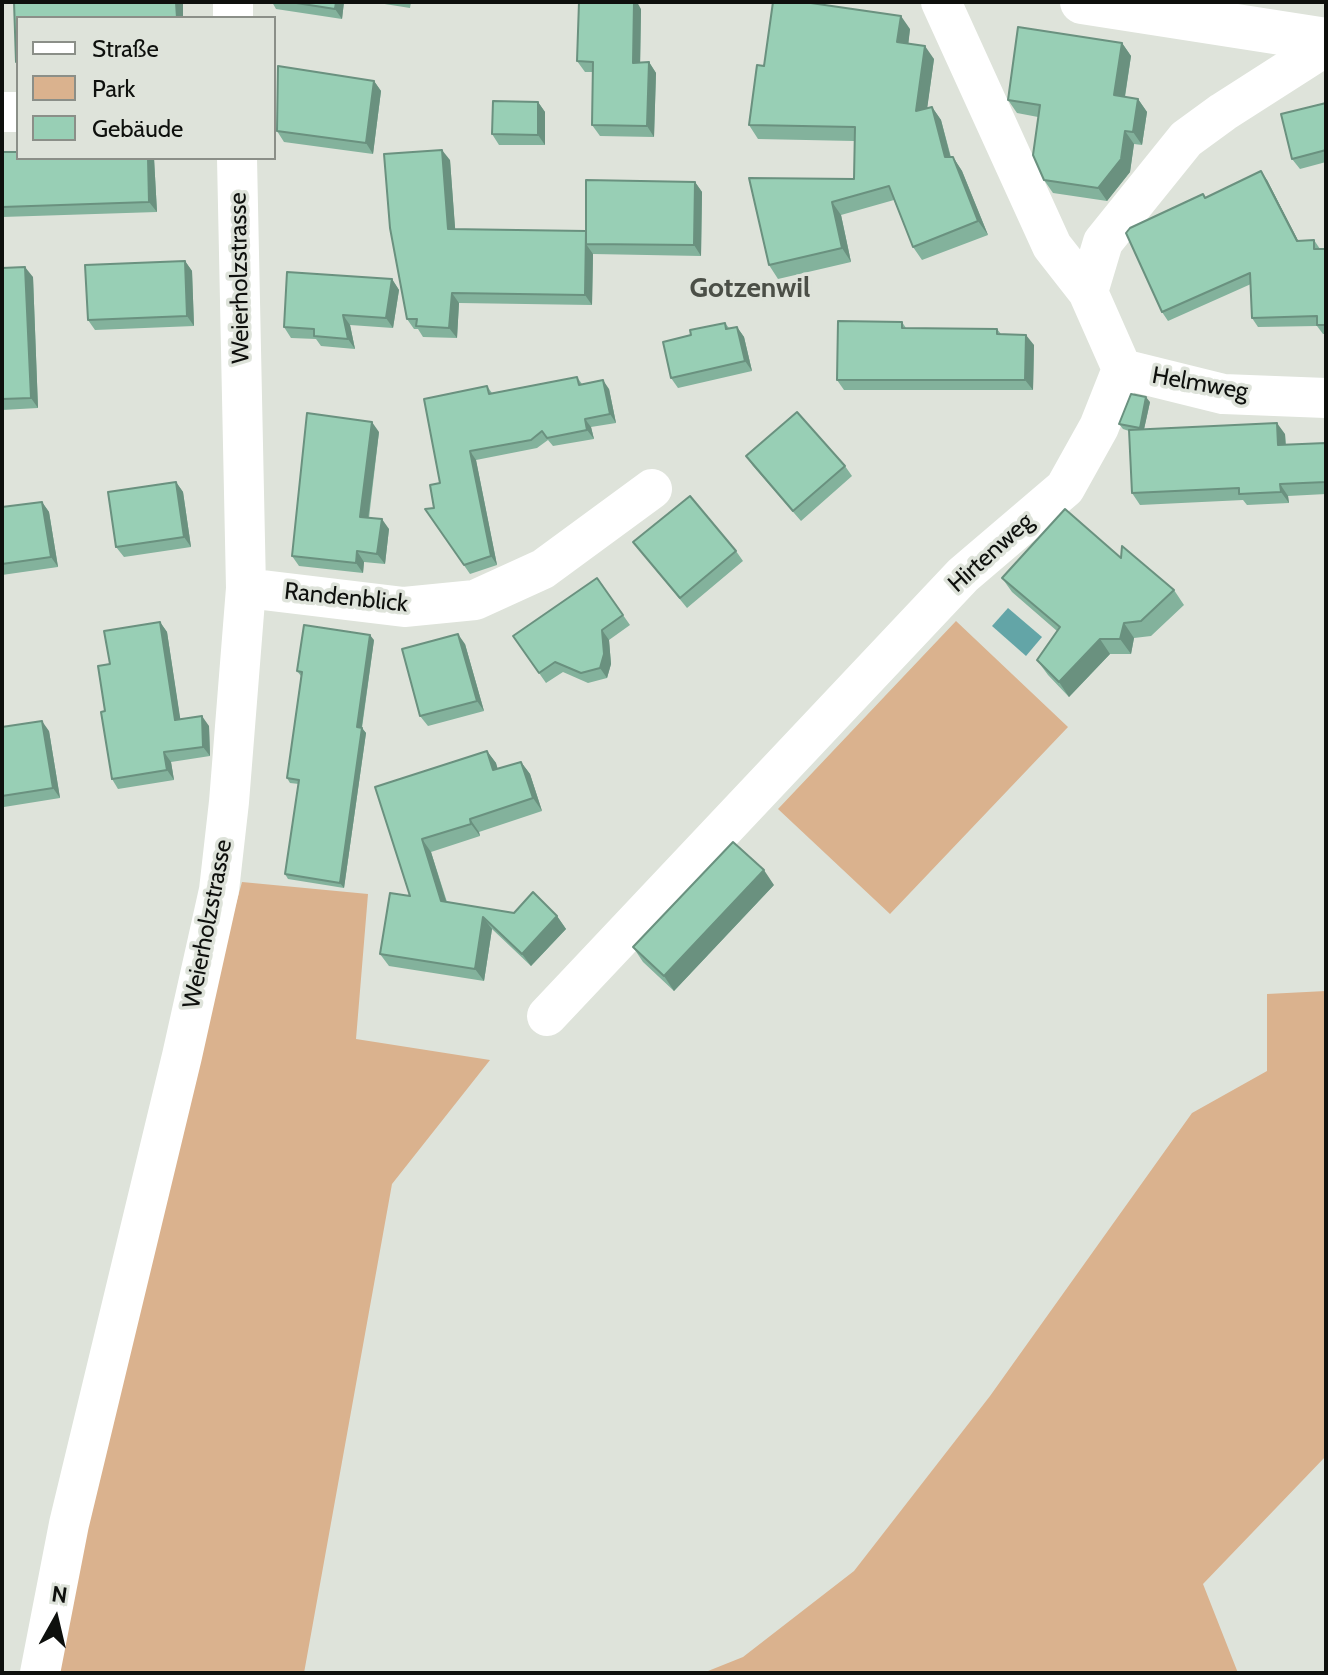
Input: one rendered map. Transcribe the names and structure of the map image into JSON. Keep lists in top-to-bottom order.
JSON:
{
  "streets": {
    "street": [
      "Weierholzstrasse",
      "Helmweg",
      "Hirtenweg",
      "Randenblick"
    ]
  },
  "crossings": [
    ["Weierholzstrasse", "Randenblick"],
    ["Helmweg", "Hirtenweg"]
  ],
  "districts": ["Gotzenwil"],
  "legend": ["Straße", "Park", "Gebäude"],
  "north": "top"
}
